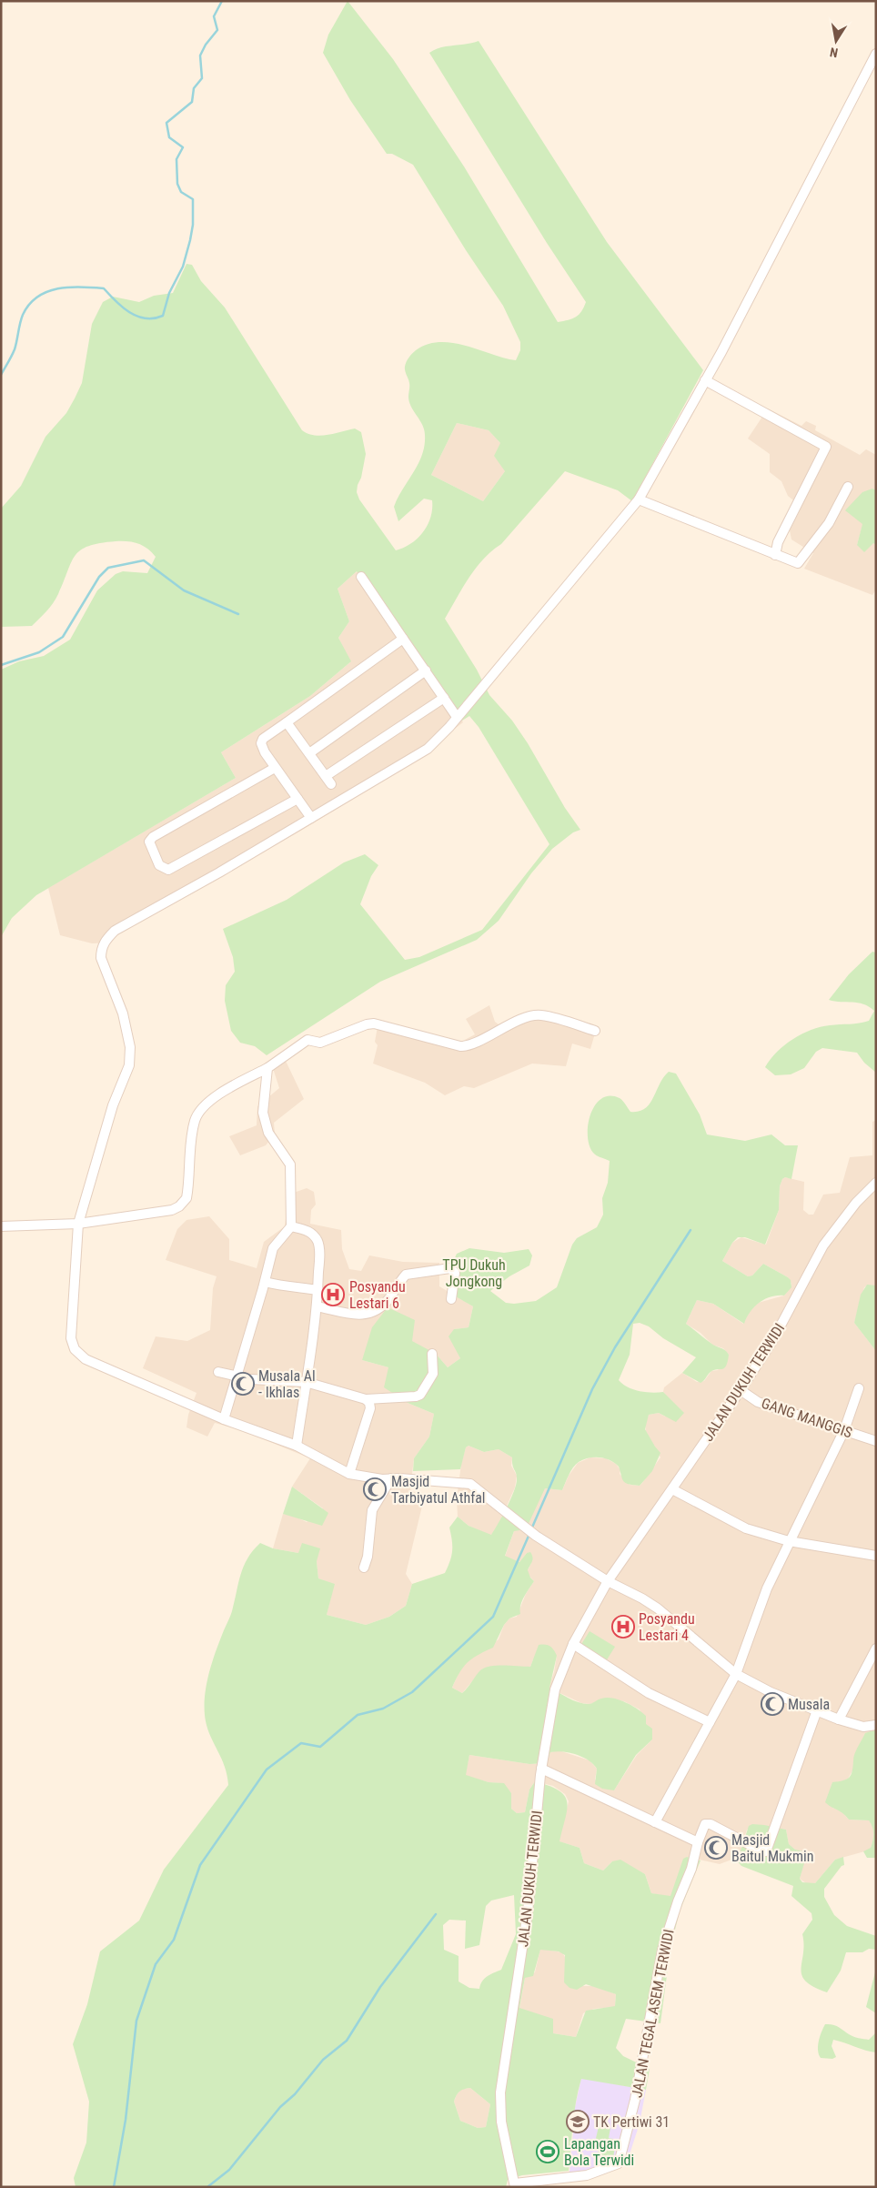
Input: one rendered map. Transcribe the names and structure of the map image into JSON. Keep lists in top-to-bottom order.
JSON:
{
  "streets": {
    "street": ["JALAN DUKUH TERWIDI", "GANG MANGGIS", "JALAN TEGAL ASEM TERWIDI"]
  },
  "crossings": [
    ["JALAN DUKUH TERWIDI", "GANG MANGGIS"],
    ["JALAN DUKUH TERWIDI", "JALAN TEGAL ASEM TERWIDI"]
  ],
  "parks": ["TPU Dukuh Jongkong"],
  "places": {
    "hospital": ["Posyandu Lestari 6", "Posyandu Lestari 4"],
    "mosque": [
      "Musala Al - Ikhlas",
      "Masjid Tarbiyatul Athfal",
      "Musala",
      "Masjid Baitul Mukmin"
    ],
    "school or university": ["TK Pertiwi 31"],
    "sports": ["Lapangan Bola Terwidi"]
  },
  "north": "bottom"
}
